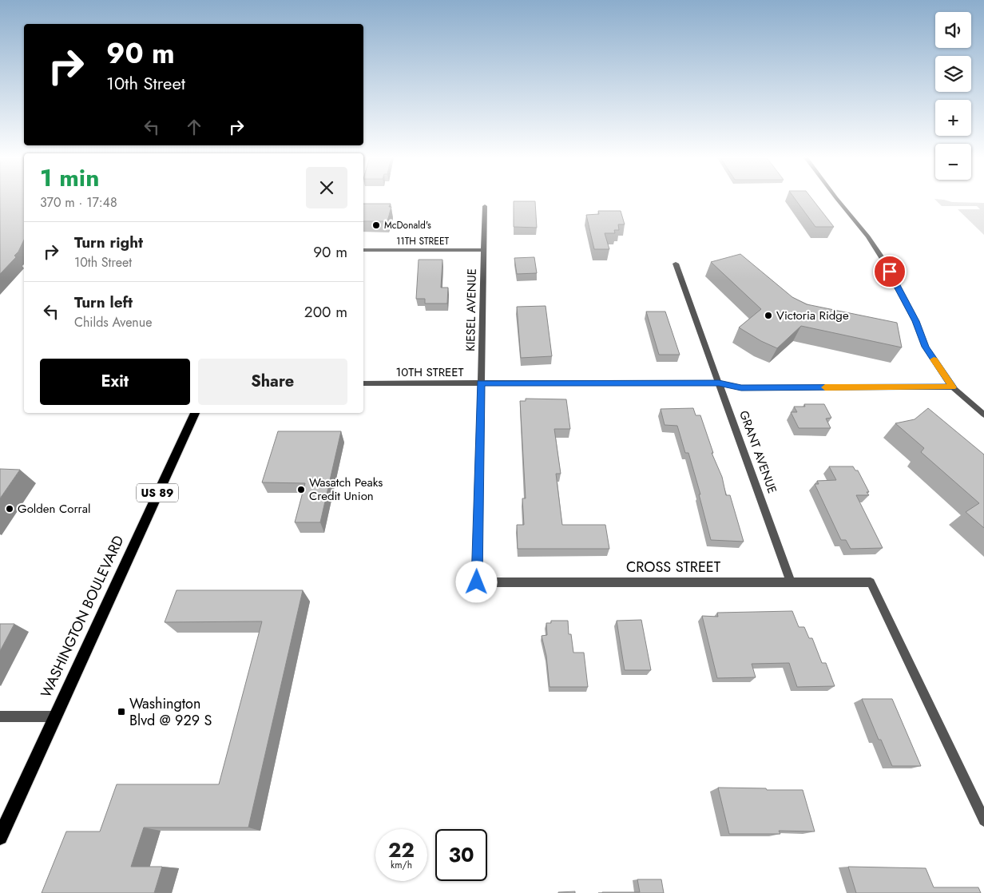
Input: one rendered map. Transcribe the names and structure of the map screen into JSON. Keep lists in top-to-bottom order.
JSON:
{
  "streets": {
    "main road": ["US 89", "WASHINGTON BOULEVARD"],
    "street": [
      "11TH STREET",
      "KIESEL AVENUE",
      "10TH STREET",
      "GRANT AVENUE",
      "CROSS STREET"
    ]
  },
  "crossings": [
    ["11TH STREET", "KIESEL AVENUE"],
    ["KIESEL AVENUE", "10TH STREET"],
    ["KIESEL AVENUE", "CROSS STREET"],
    ["10TH STREET", "GRANT AVENUE"],
    ["GRANT AVENUE", "CROSS STREET"]
  ],
  "places": {
    "other": [
      "McDonald's",
      "Victoria Ridge",
      "Wasatch Peaks Credit Union",
      "Golden Corral"
    ],
    "transit": ["Washington Blvd @ 929 S"]
  },
  "page": {
    "map_buttons": ["+", "−"],
    "turn": ["90 m", "10th Street"],
    "heading": ["1 min", "370 m · 17:48"],
    "list": [
      {
        "name": "Turn right",
        "note": "10th Street",
        "value": "90 m"
      },
      {
        "name": "Turn left",
        "note": "Childs Avenue",
        "value": "200 m"
      }
    ],
    "buttons": ["Exit", "Share"],
    "speed": "22 km/h",
    "limit": "30"
  }
}
